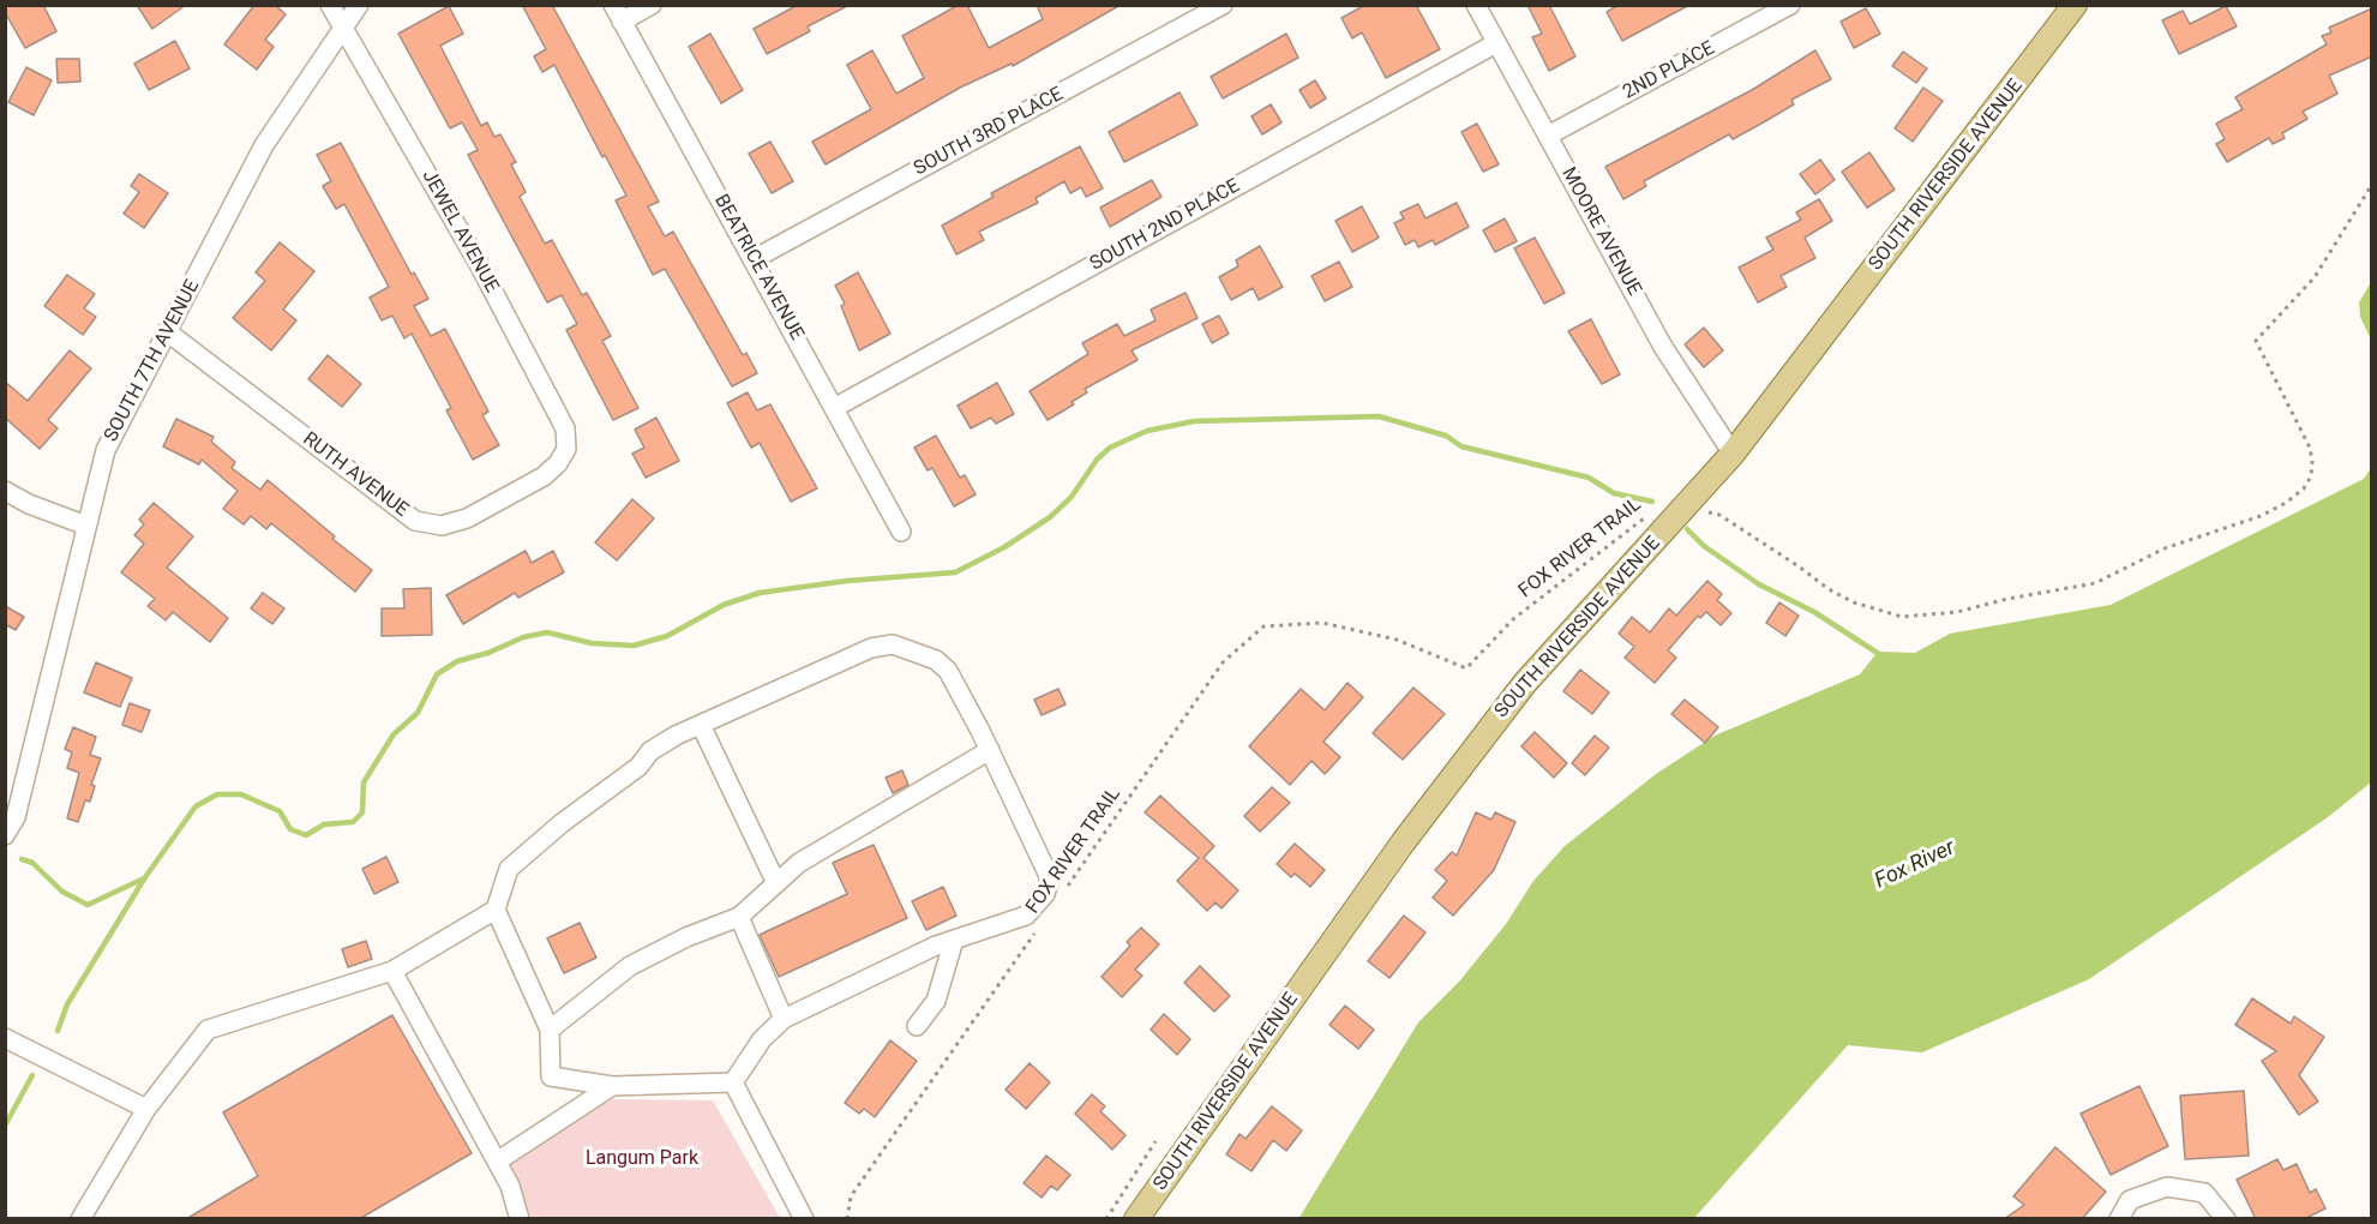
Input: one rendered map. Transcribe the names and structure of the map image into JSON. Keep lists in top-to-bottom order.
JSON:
{
  "streets": {
    "main road": ["SOUTH RIVERSIDE AVENUE"],
    "street": [
      "2ND PLACE",
      "SOUTH 3RD PLACE",
      "SOUTH 2ND PLACE",
      "JEWEL AVENUE",
      "MOORE AVENUE",
      "BEATRICE AVENUE",
      "SOUTH 7TH AVENUE",
      "RUTH AVENUE"
    ],
    "path": ["FOX RIVER TRAIL"]
  },
  "crossings": [
    ["2ND PLACE", "MOORE AVENUE"],
    ["SOUTH 3RD PLACE", "BEATRICE AVENUE"],
    ["SOUTH RIVERSIDE AVENUE", "MOORE AVENUE"],
    ["SOUTH 2ND PLACE", "MOORE AVENUE"],
    ["SOUTH 2ND PLACE", "BEATRICE AVENUE"],
    ["JEWEL AVENUE", "SOUTH 7TH AVENUE"],
    ["JEWEL AVENUE", "RUTH AVENUE"],
    ["SOUTH 7TH AVENUE", "RUTH AVENUE"]
  ],
  "water": ["Fox River"],
  "parks": ["Langum Park"]
}
